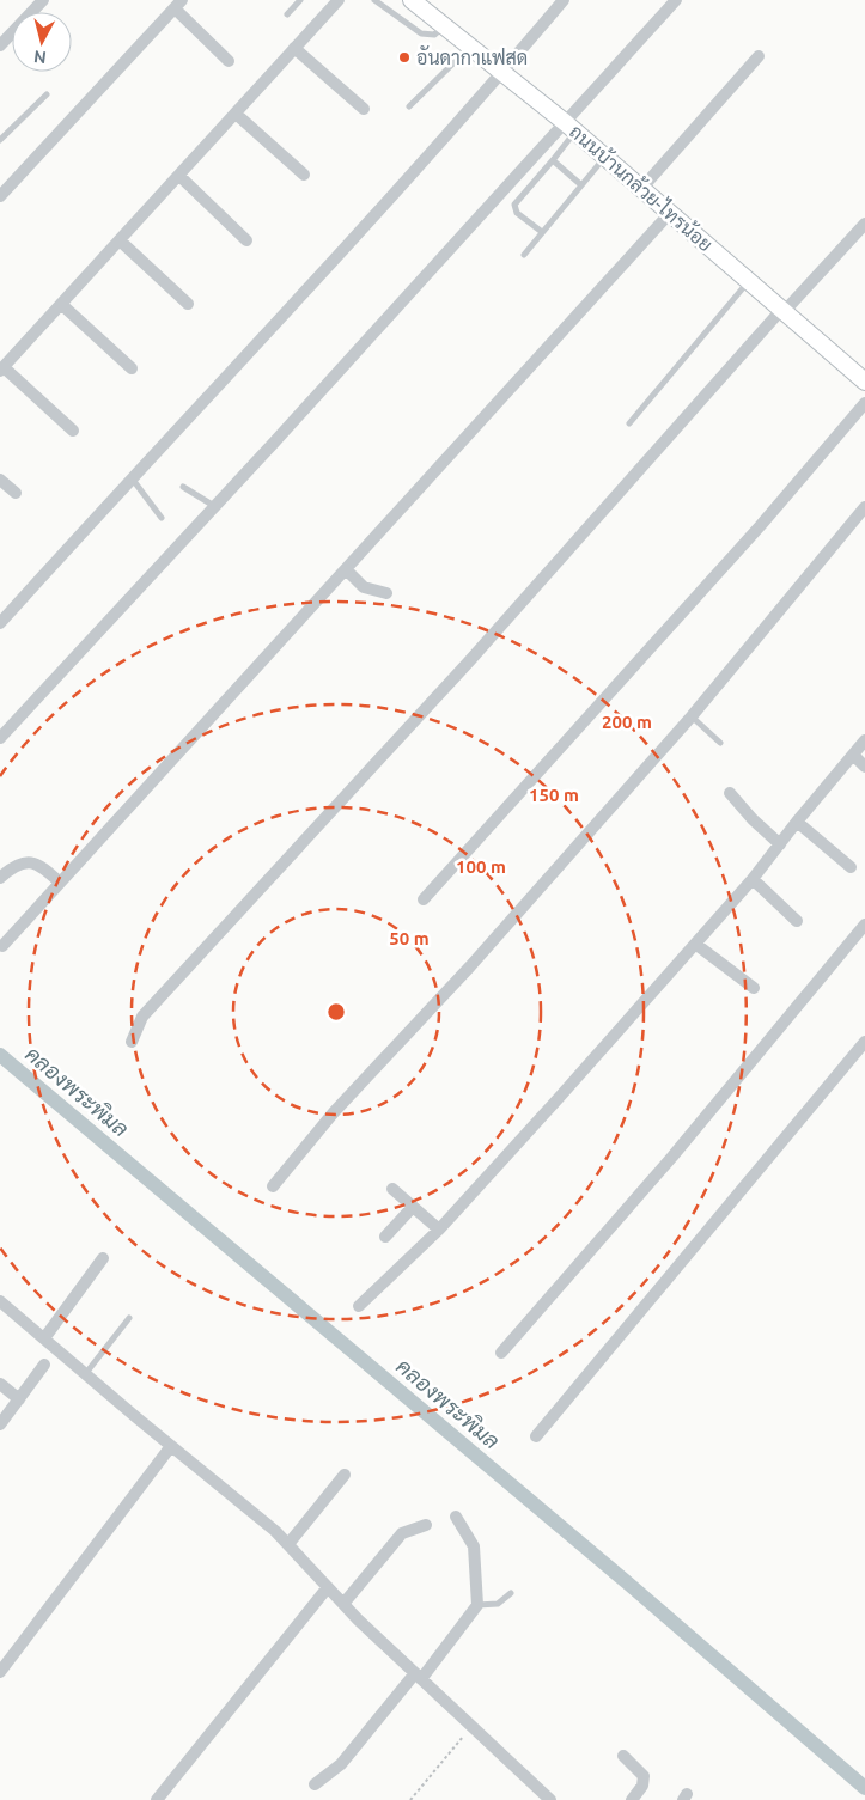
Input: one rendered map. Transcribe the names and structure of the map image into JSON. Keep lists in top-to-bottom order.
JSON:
{
  "streets": {
    "street": ["ถนนบ้านกล้วย-ไทรน้อย"]
  },
  "water": ["คลองพระพิมล"],
  "places": ["อันดากาแฟสด"],
  "north": "bottom",
  "rings": [
    "200 m",
    "150 m",
    "100 m",
    "50 m"
  ]
}
